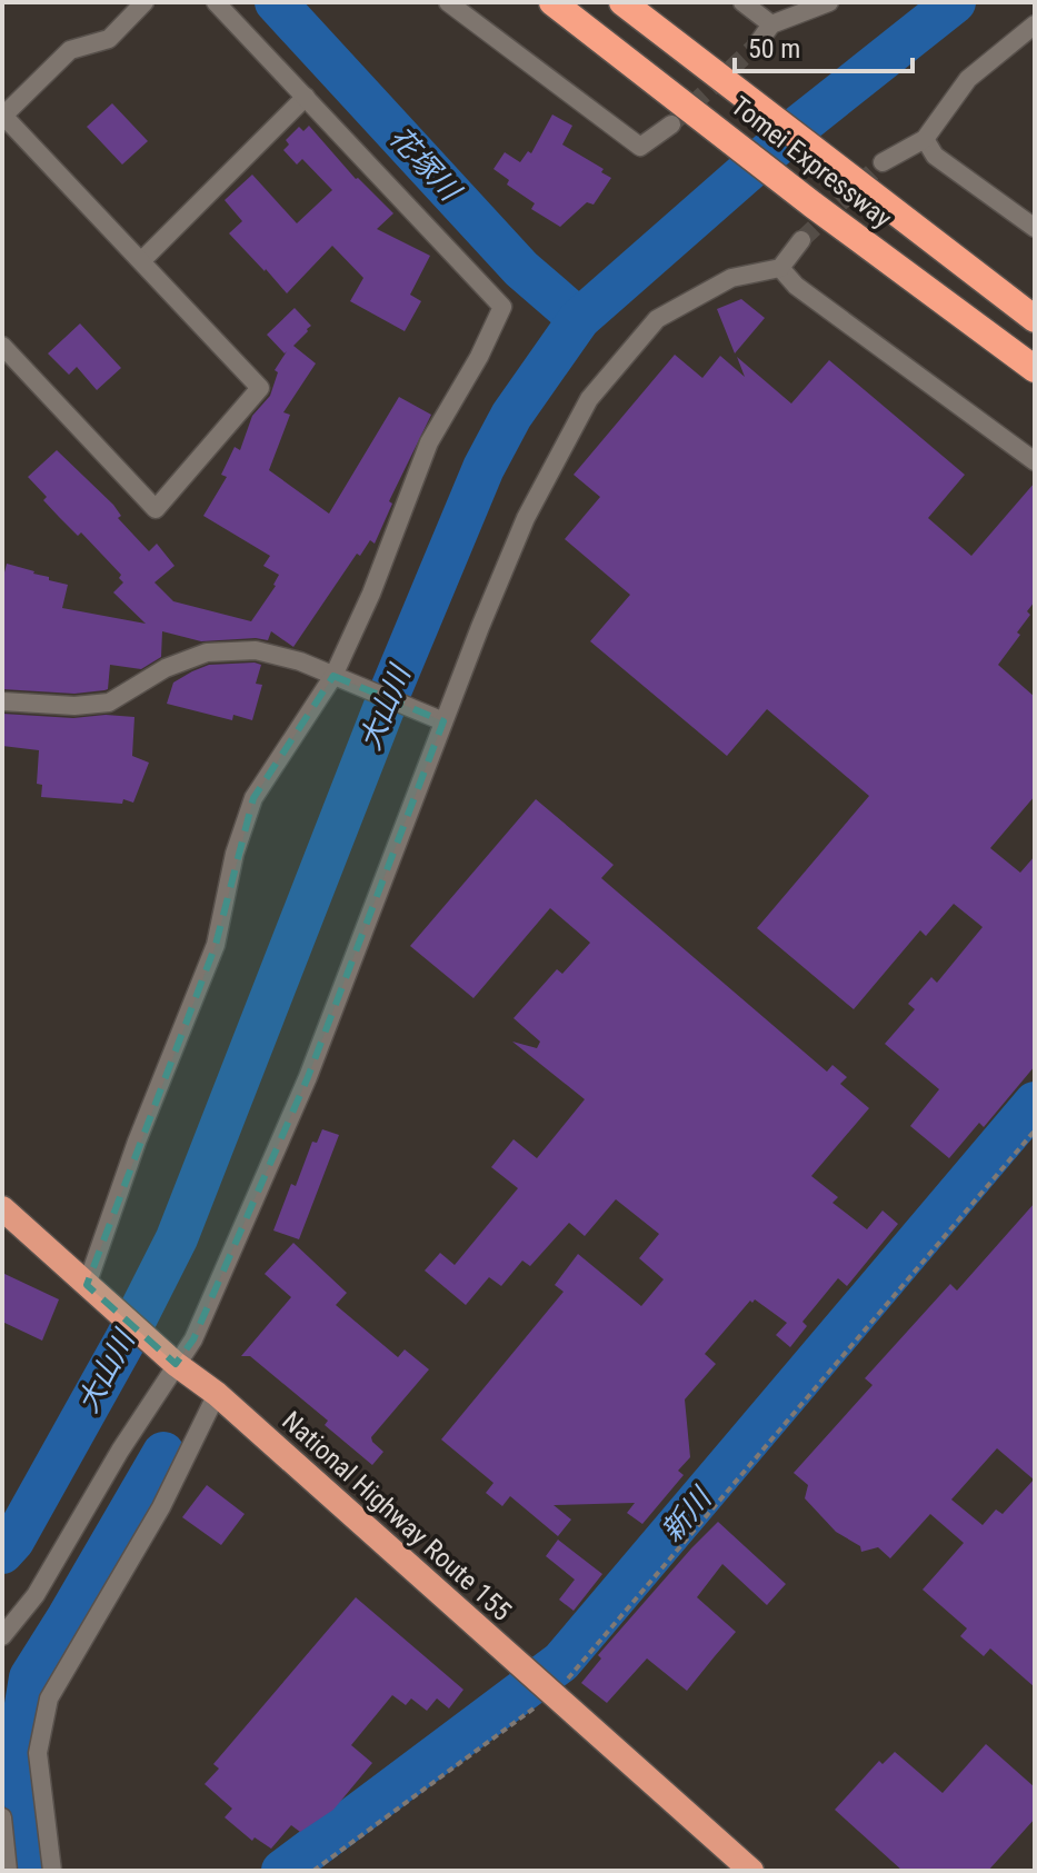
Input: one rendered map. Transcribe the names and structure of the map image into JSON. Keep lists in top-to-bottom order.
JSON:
{
  "streets": {
    "highway": ["Tomei Expressway", "National Highway Route 155"]
  },
  "water": ["花塚川", "大山川", "新川"],
  "scale_bar": "50 m"
}
